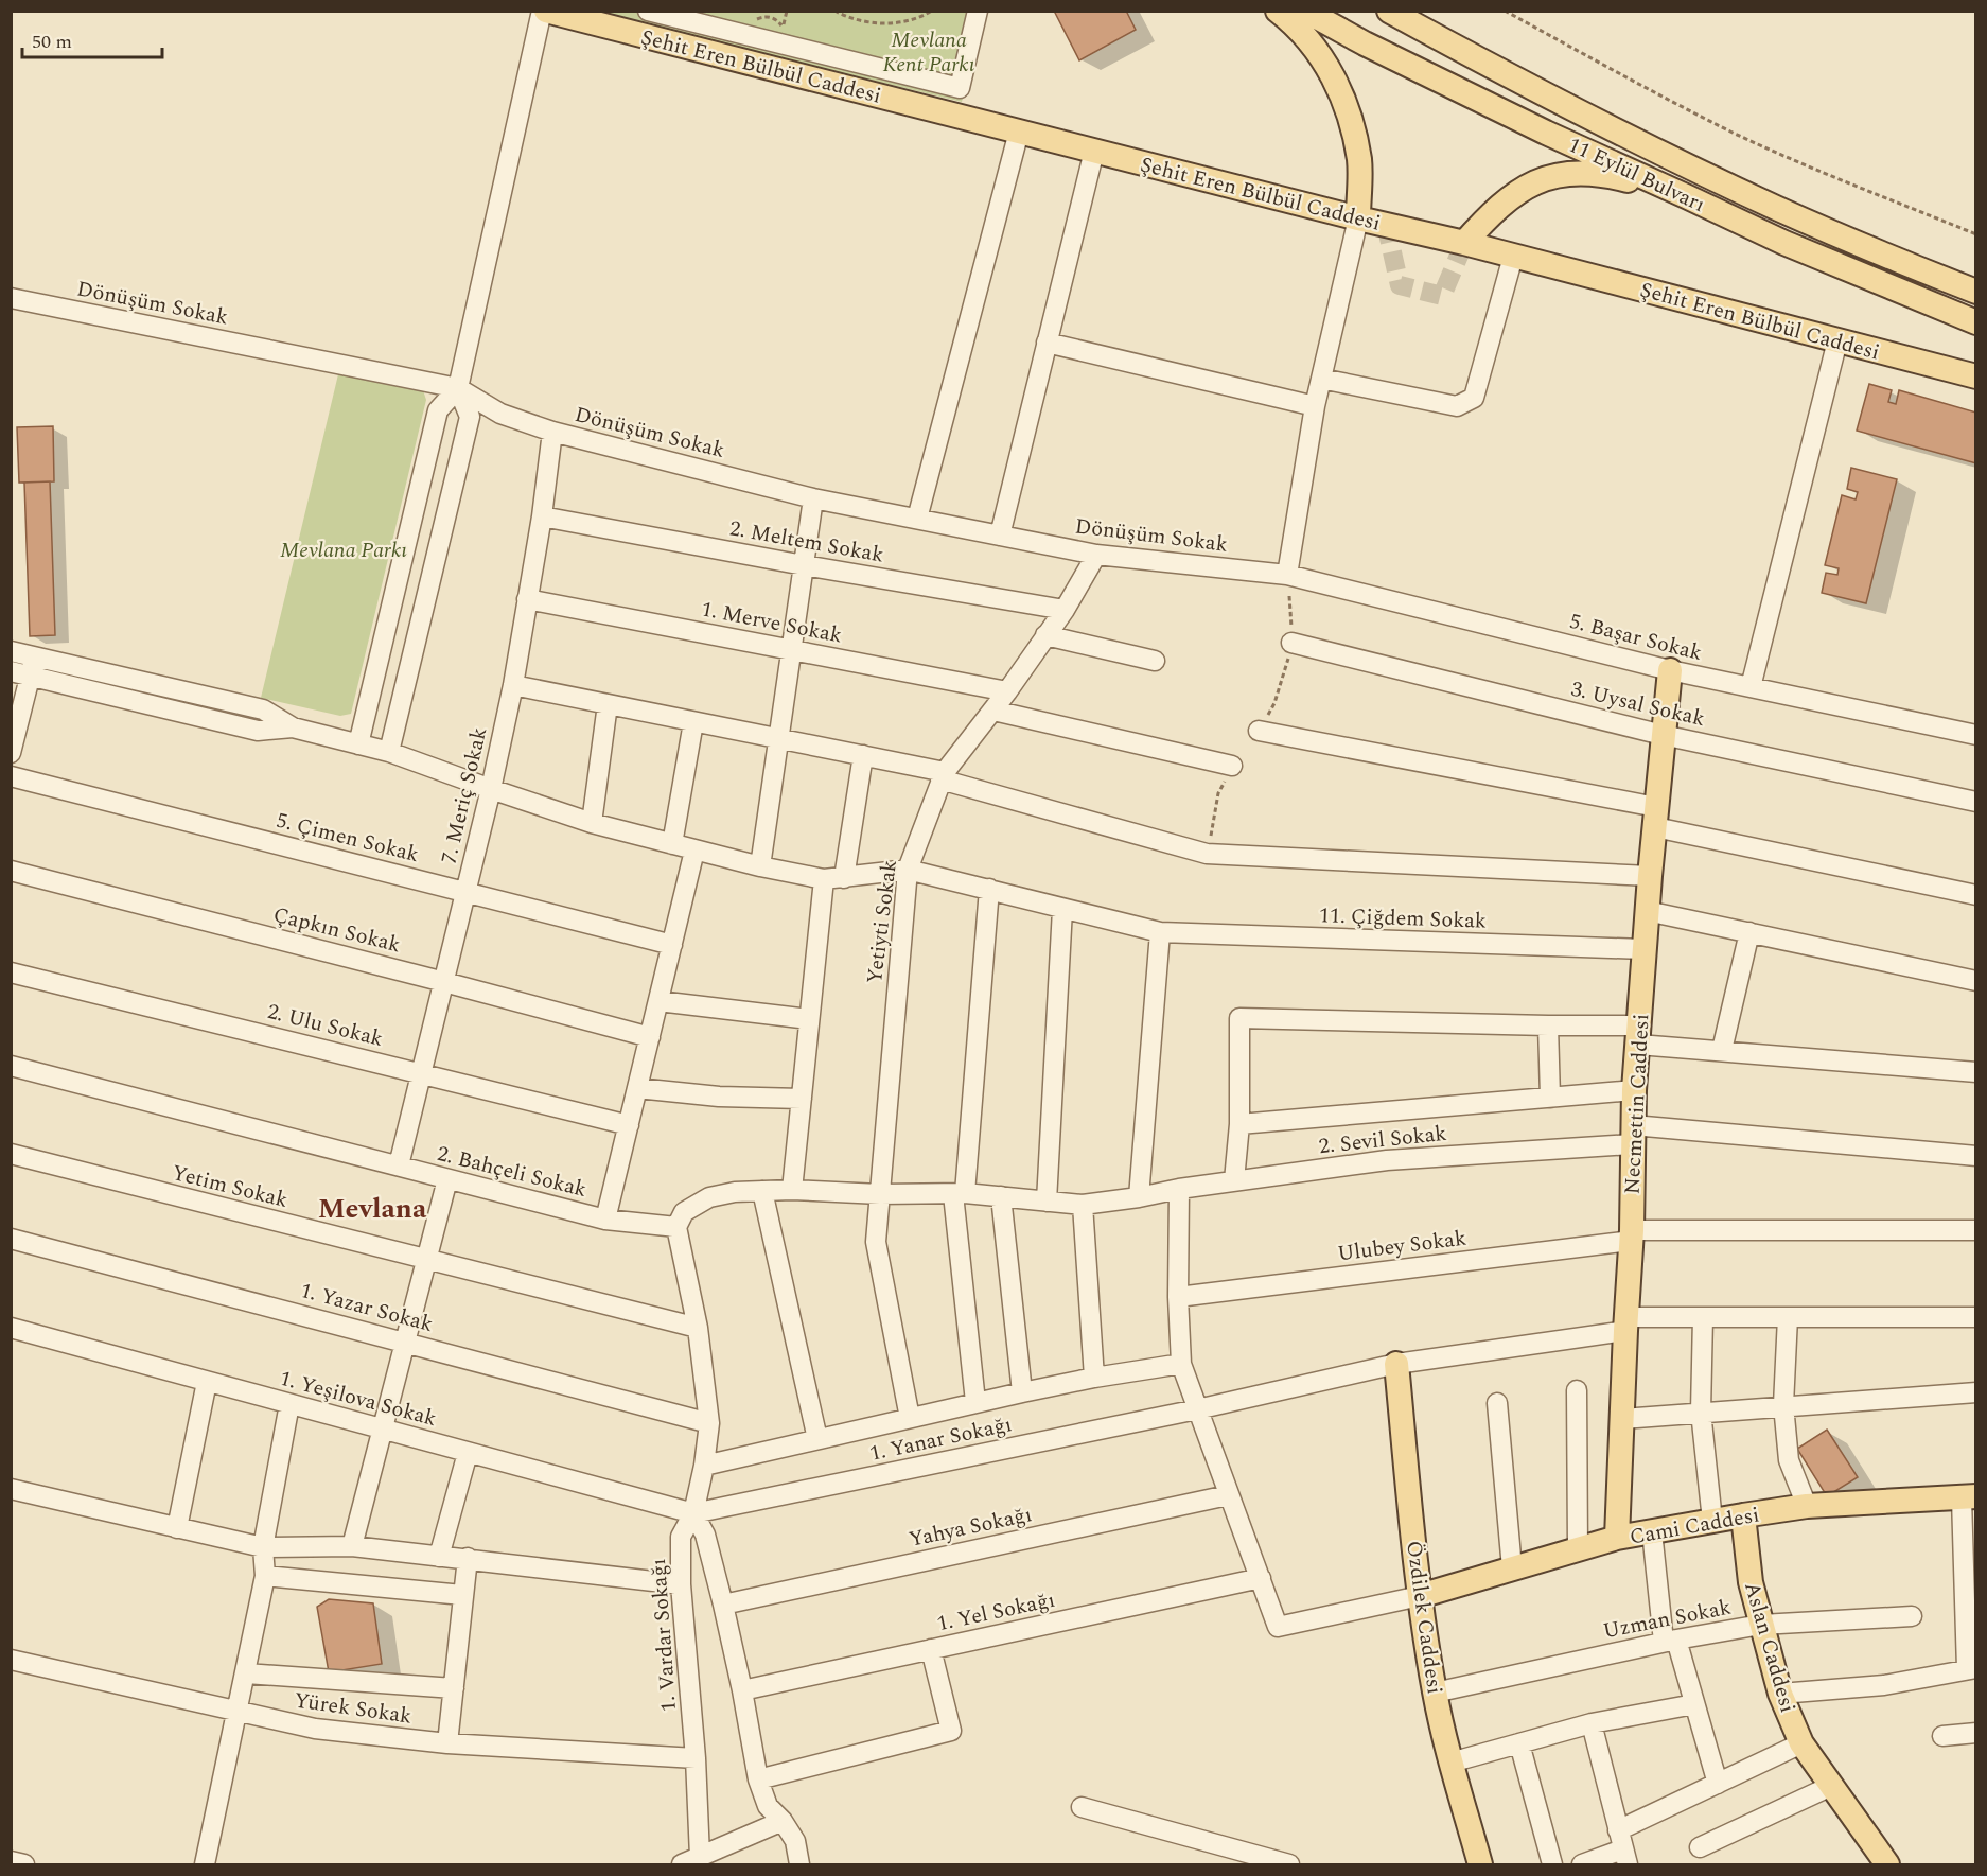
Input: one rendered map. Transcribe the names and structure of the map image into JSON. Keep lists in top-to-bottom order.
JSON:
{
  "streets": {
    "main road": [
      "Şehit Eren Bülbül Caddesi",
      "11 Eylül Bulvarı",
      "Necmettin Caddesi",
      "Cami Caddesi",
      "Özdilek Caddesi",
      "Aslan Caddesi"
    ],
    "street": [
      "Dönüşüm Sokak",
      "2. Meltem Sokak",
      "1. Merve Sokak",
      "5. Başar Sokak",
      "3. Uysal Sokak",
      "7. Meriç Sokak",
      "5. Çimen Sokak",
      "11. Çiğdem Sokak",
      "Yetiyti Sokak",
      "Çapkın Sokak",
      "2. Ulu Sokak",
      "2. Sevil Sokak",
      "2. Bahçeli Sokak",
      "Yetim Sokak",
      "Ulubey Sokak",
      "1. Yazar Sokak",
      "1. Yeşilova Sokak",
      "1. Yanar Sokağı",
      "Yahya Sokağı",
      "1. Yel Sokağı",
      "Uzman Sokak",
      "1. Vardar Sokağı",
      "Yürek Sokak"
    ]
  },
  "crossings": [
    ["Dönüşüm Sokak", "5. Başar Sokak"],
    ["Dönüşüm Sokak", "7. Meriç Sokak"],
    ["Dönüşüm Sokak", "Yetiyti Sokak"],
    ["2. Meltem Sokak", "7. Meriç Sokak"],
    ["2. Meltem Sokak", "Yetiyti Sokak"],
    ["1. Merve Sokak", "7. Meriç Sokak"],
    ["1. Merve Sokak", "Yetiyti Sokak"],
    ["5. Başar Sokak", "Necmettin Caddesi"],
    ["3. Uysal Sokak", "Necmettin Caddesi"],
    ["7. Meriç Sokak", "5. Çimen Sokak"],
    ["7. Meriç Sokak", "Çapkın Sokak"],
    ["7. Meriç Sokak", "2. Ulu Sokak"],
    ["7. Meriç Sokak", "2. Bahçeli Sokak"],
    ["11. Çiğdem Sokak", "Yetiyti Sokak"],
    ["11. Çiğdem Sokak", "Necmettin Caddesi"],
    ["Necmettin Caddesi", "2. Sevil Sokak"],
    ["Necmettin Caddesi", "Ulubey Sokak"],
    ["Necmettin Caddesi", "1. Yanar Sokağı"],
    ["Necmettin Caddesi", "Cami Caddesi"],
    ["2. Bahçeli Sokak", "1. Vardar Sokağı"],
    ["Yetim Sokak", "1. Vardar Sokağı"],
    ["1. Yazar Sokak", "1. Vardar Sokağı"],
    ["1. Yeşilova Sokak", "1. Yanar Sokağı"],
    ["1. Yeşilova Sokak", "1. Vardar Sokağı"],
    ["1. Yanar Sokağı", "Özdilek Caddesi"],
    ["1. Yanar Sokağı", "1. Vardar Sokağı"],
    ["Cami Caddesi", "Özdilek Caddesi"],
    ["Cami Caddesi", "Aslan Caddesi"],
    ["Özdilek Caddesi", "Uzman Sokak"],
    ["Uzman Sokak", "Aslan Caddesi"],
    ["1. Vardar Sokağı", "Yürek Sokak"]
  ],
  "districts": ["Mevlana"],
  "parks": ["Mevlana Kent Parkı", "Mevlana Parkı"],
  "scale_bar": "50 m"
}
